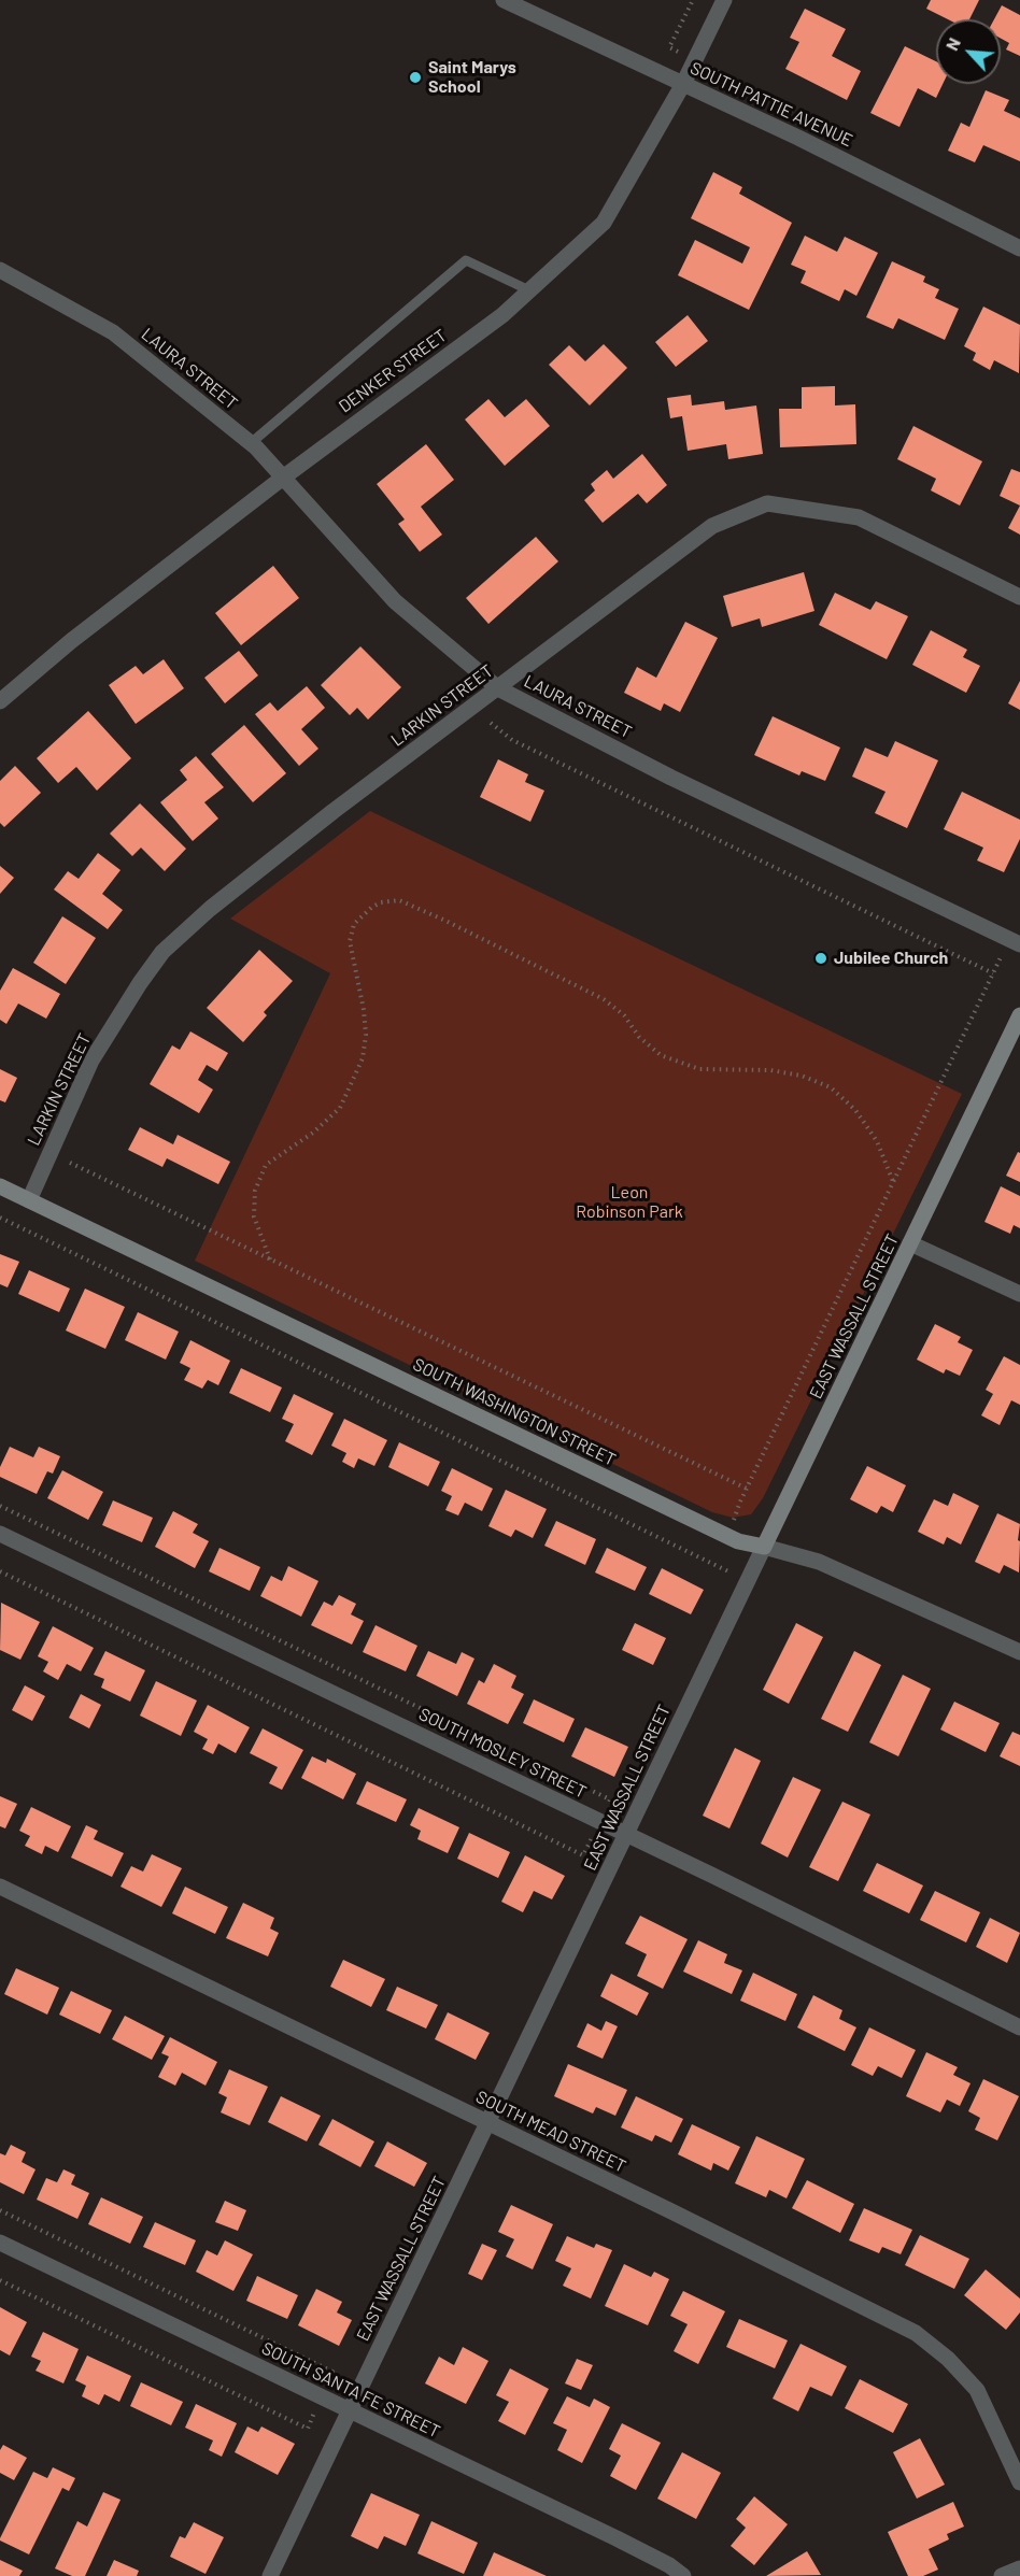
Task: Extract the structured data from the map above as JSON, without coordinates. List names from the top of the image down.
{
  "streets": {
    "street": [
      "SOUTH PATTIE AVENUE",
      "LAURA STREET",
      "DENKER STREET",
      "LARKIN STREET",
      "EAST WASSALL STREET",
      "SOUTH WASHINGTON STREET",
      "SOUTH MOSLEY STREET",
      "SOUTH MEAD STREET",
      "SOUTH SANTA FE STREET"
    ]
  },
  "crossings": [
    ["SOUTH PATTIE AVENUE", "DENKER STREET"],
    ["LAURA STREET", "DENKER STREET"],
    ["LAURA STREET", "LARKIN STREET"],
    ["LARKIN STREET", "SOUTH WASHINGTON STREET"],
    ["EAST WASSALL STREET", "SOUTH WASHINGTON STREET"],
    ["EAST WASSALL STREET", "SOUTH MOSLEY STREET"],
    ["EAST WASSALL STREET", "SOUTH MEAD STREET"],
    ["EAST WASSALL STREET", "SOUTH SANTA FE STREET"]
  ],
  "parks": ["Leon Robinson Park"],
  "places": ["Saint Marys School", "Jubilee Church"],
  "north": "top left"
}
